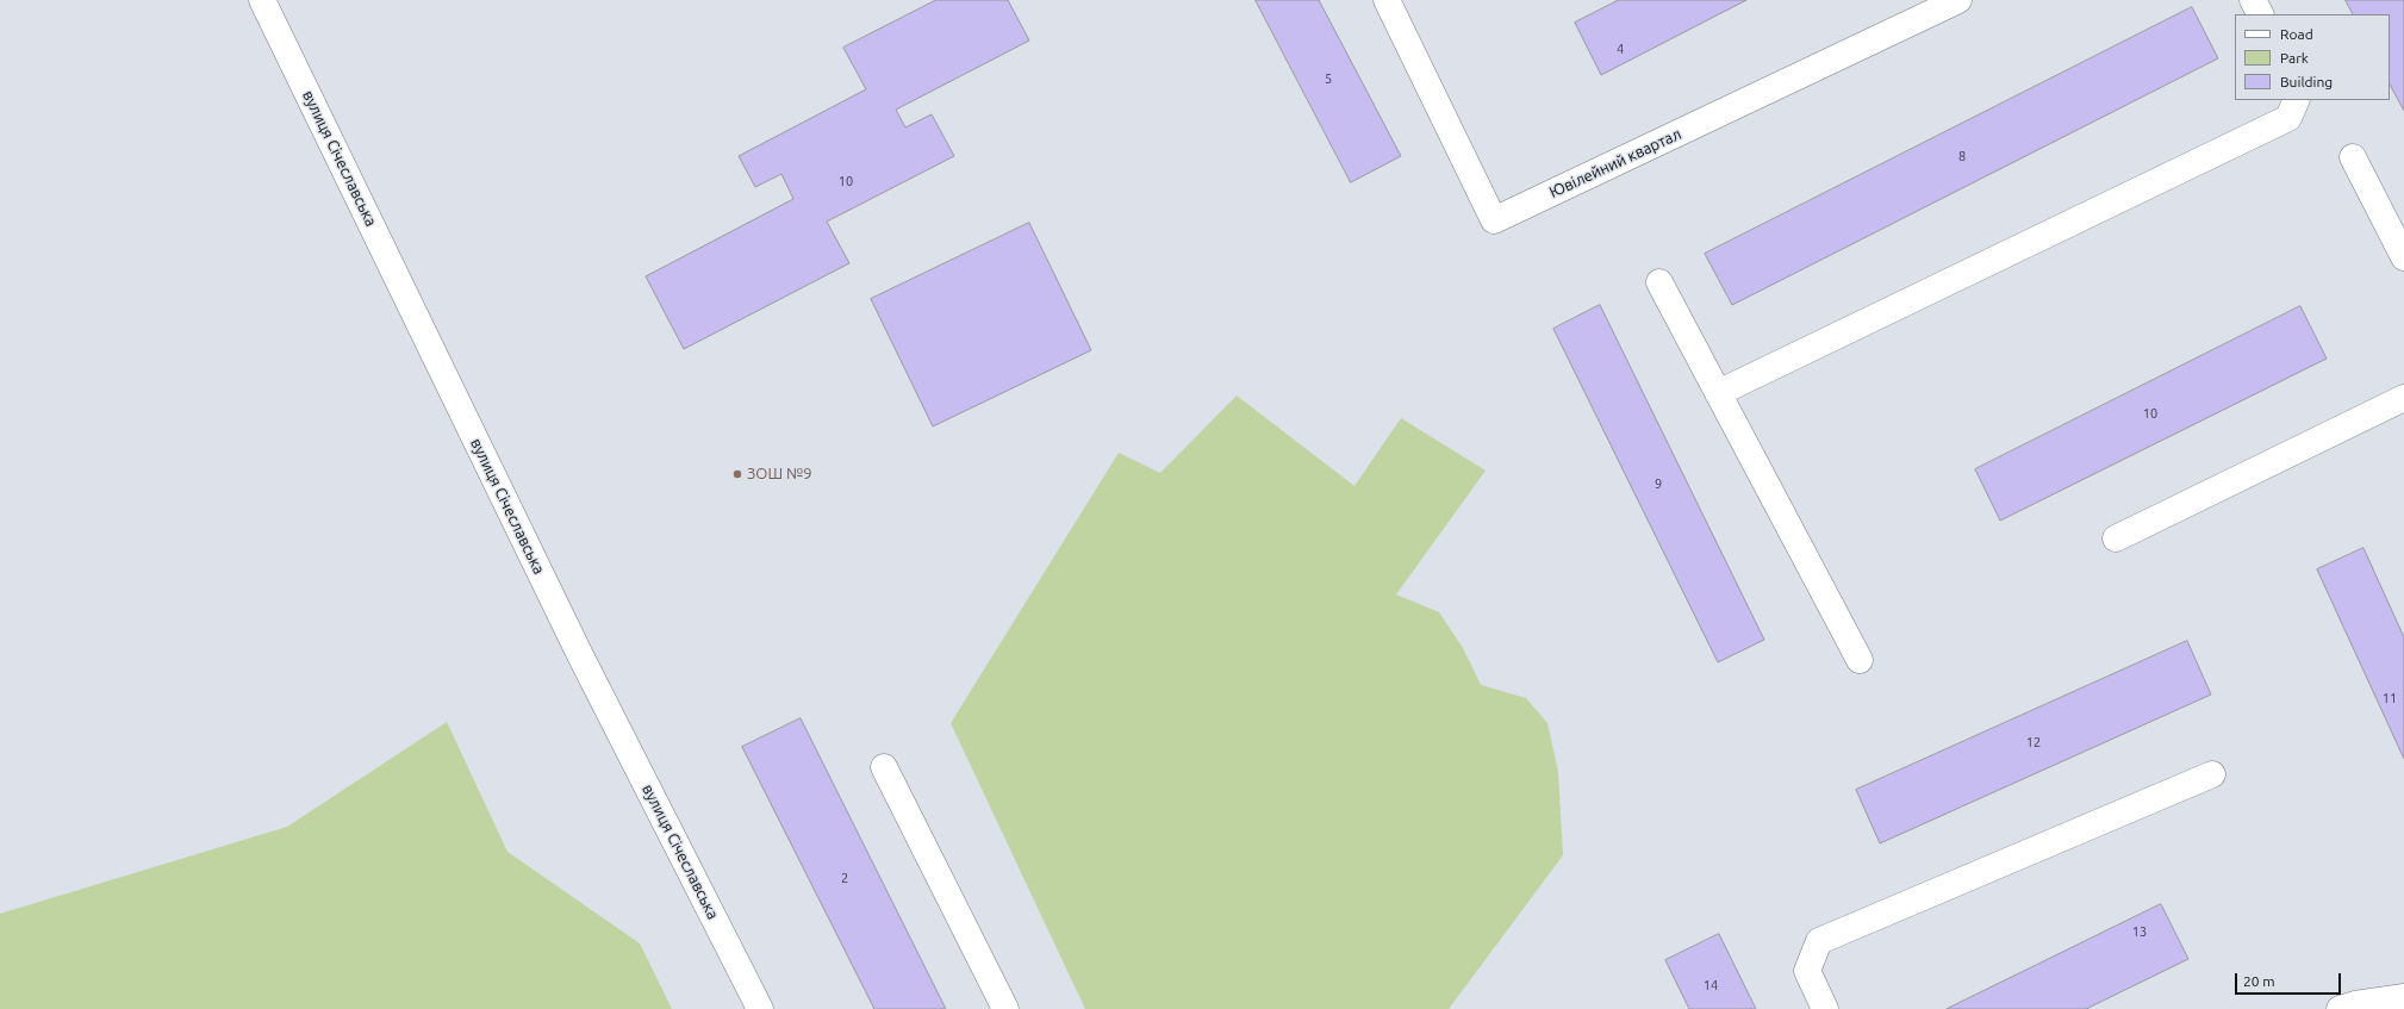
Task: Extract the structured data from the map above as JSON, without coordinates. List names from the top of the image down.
{
  "streets": {
    "street": ["вулиця Січеславська", "Ювілейний квартал"]
  },
  "places": ["ЗОШ №9"],
  "house_numbers": [
    "4",
    "5",
    "8",
    "10",
    "10",
    "9",
    "11",
    "12",
    "2",
    "13",
    "14"
  ],
  "legend": ["Road", "Park", "Building"],
  "scale_bar": "20 m"
}
